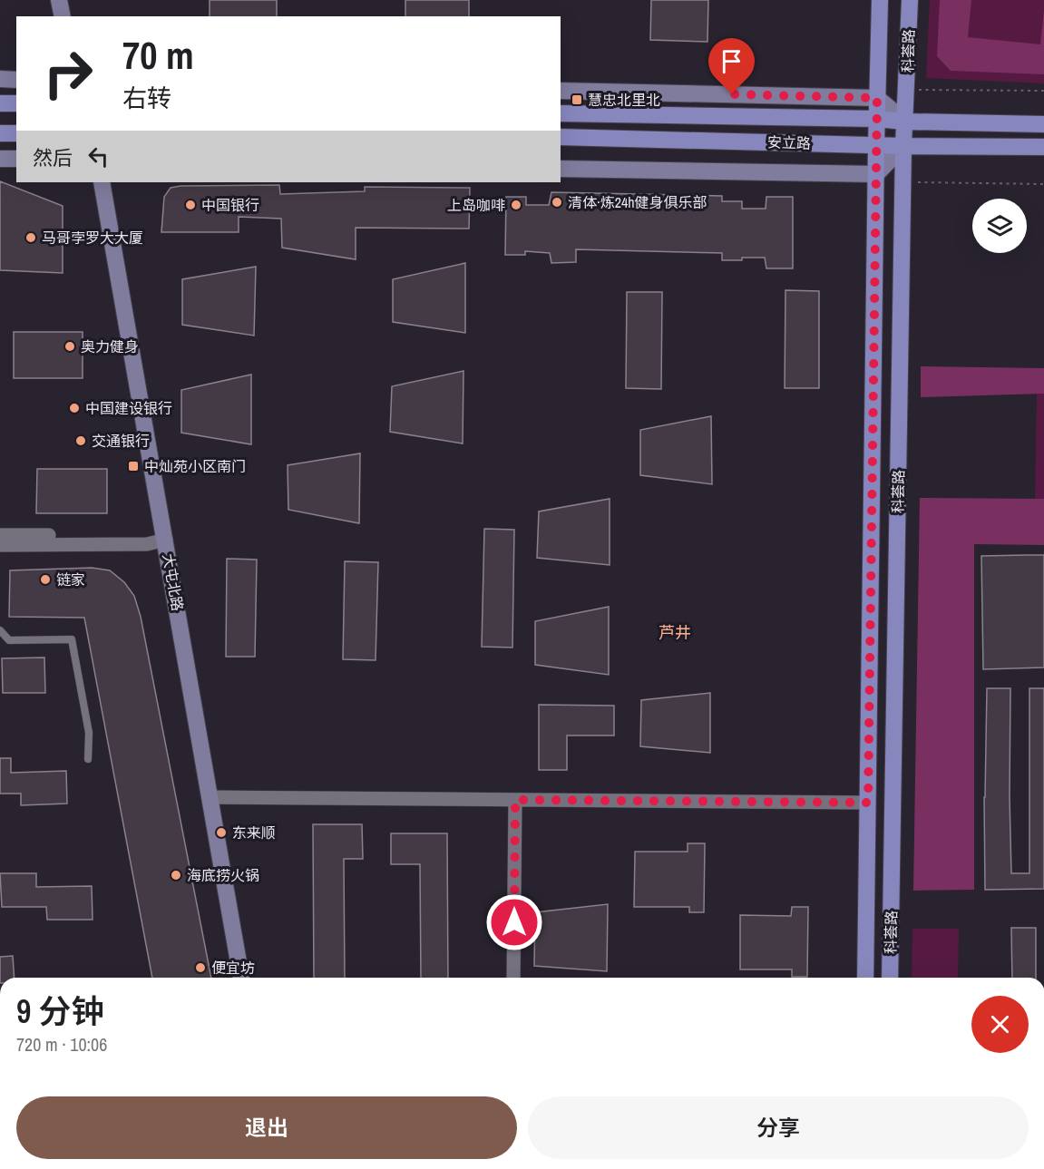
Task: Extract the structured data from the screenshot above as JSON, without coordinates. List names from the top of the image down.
{
  "streets": {
    "main road": ["科荟路", "安立路"],
    "street": ["大屯北路"]
  },
  "crossings": [
    ["科荟路", "安立路"]
  ],
  "districts": ["芦井"],
  "places": {
    "transit": ["慧忠北里北", "中灿苑小区南门"],
    "other": [
      "清体·炼24h健身俱乐部",
      "中国银行",
      "上岛咖啡",
      "马哥孛罗大大厦",
      "奥力健身",
      "中国建设银行",
      "交通银行",
      "链家",
      "东来顺",
      "海底捞火锅",
      "便宜坊"
    ]
  },
  "page": {
    "turn": ["70 m", "右转"],
    "then": "然后",
    "heading": ["9 分钟", "720 m · 10:06"],
    "buttons": ["退出", "分享"]
  }
}
